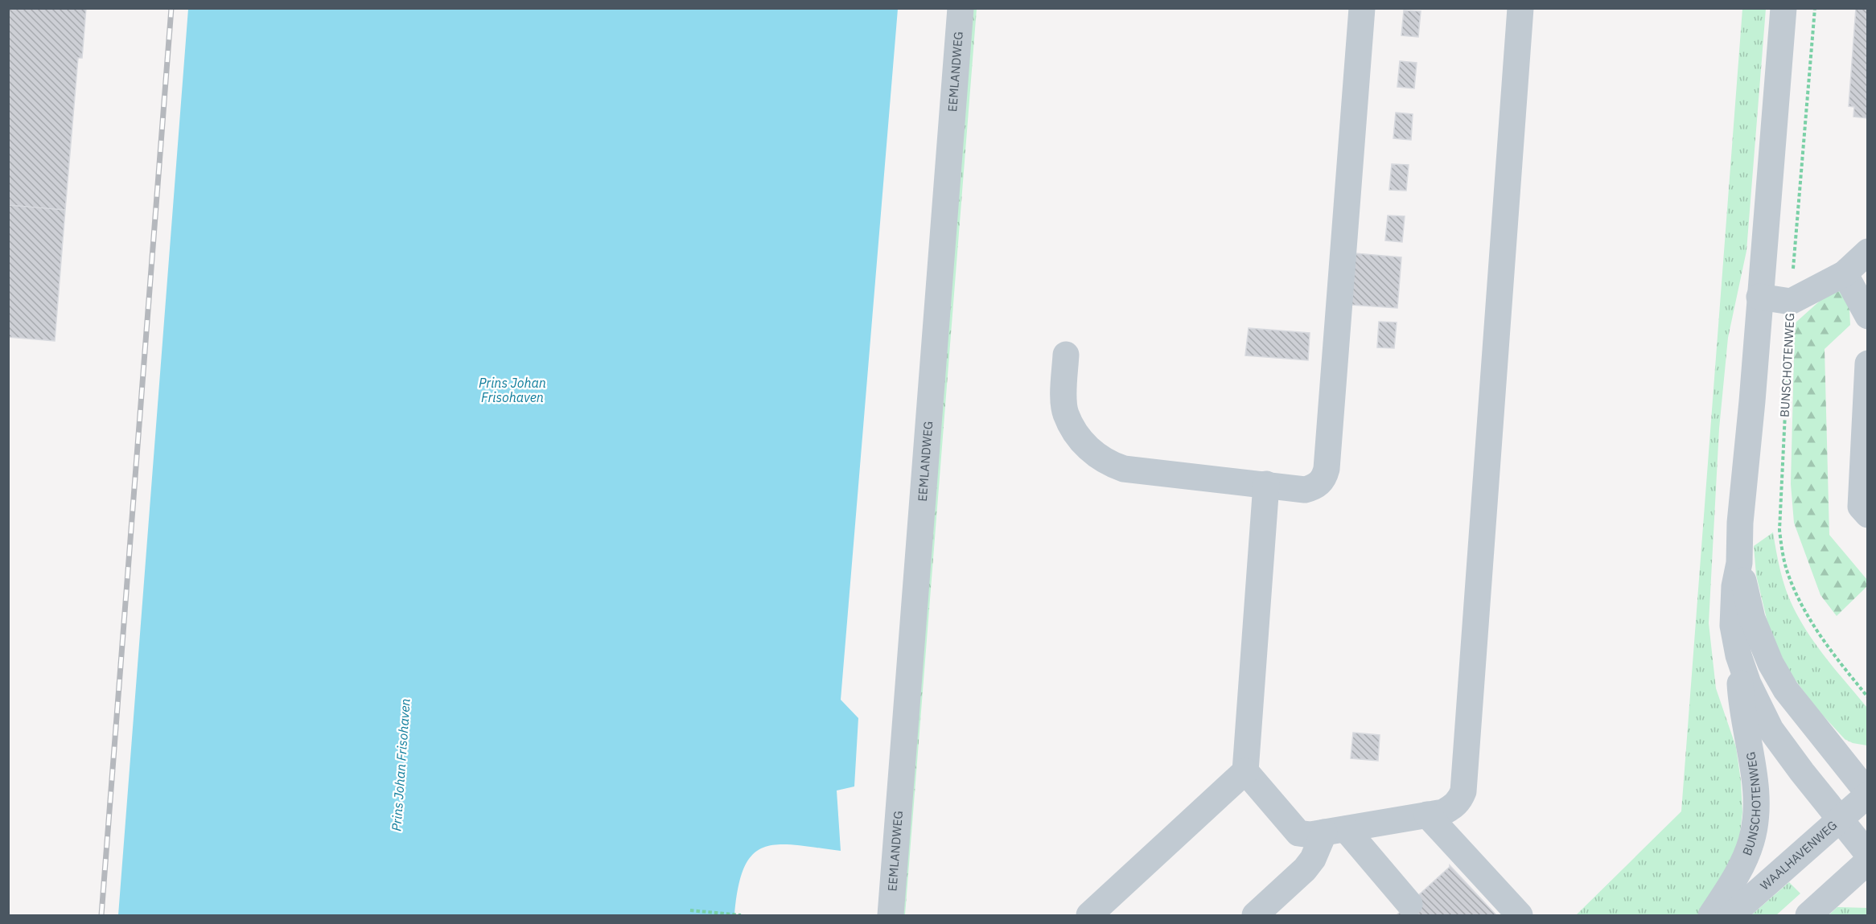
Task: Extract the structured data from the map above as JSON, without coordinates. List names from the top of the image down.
{
  "streets": {
    "street": ["EEMLANDWEG", "BUNSCHOTENWEG", "WAALHAVENWEG"]
  },
  "crossings": [
    ["BUNSCHOTENWEG", "WAALHAVENWEG"]
  ],
  "water": ["Prins Johan Frisohaven"]
}
